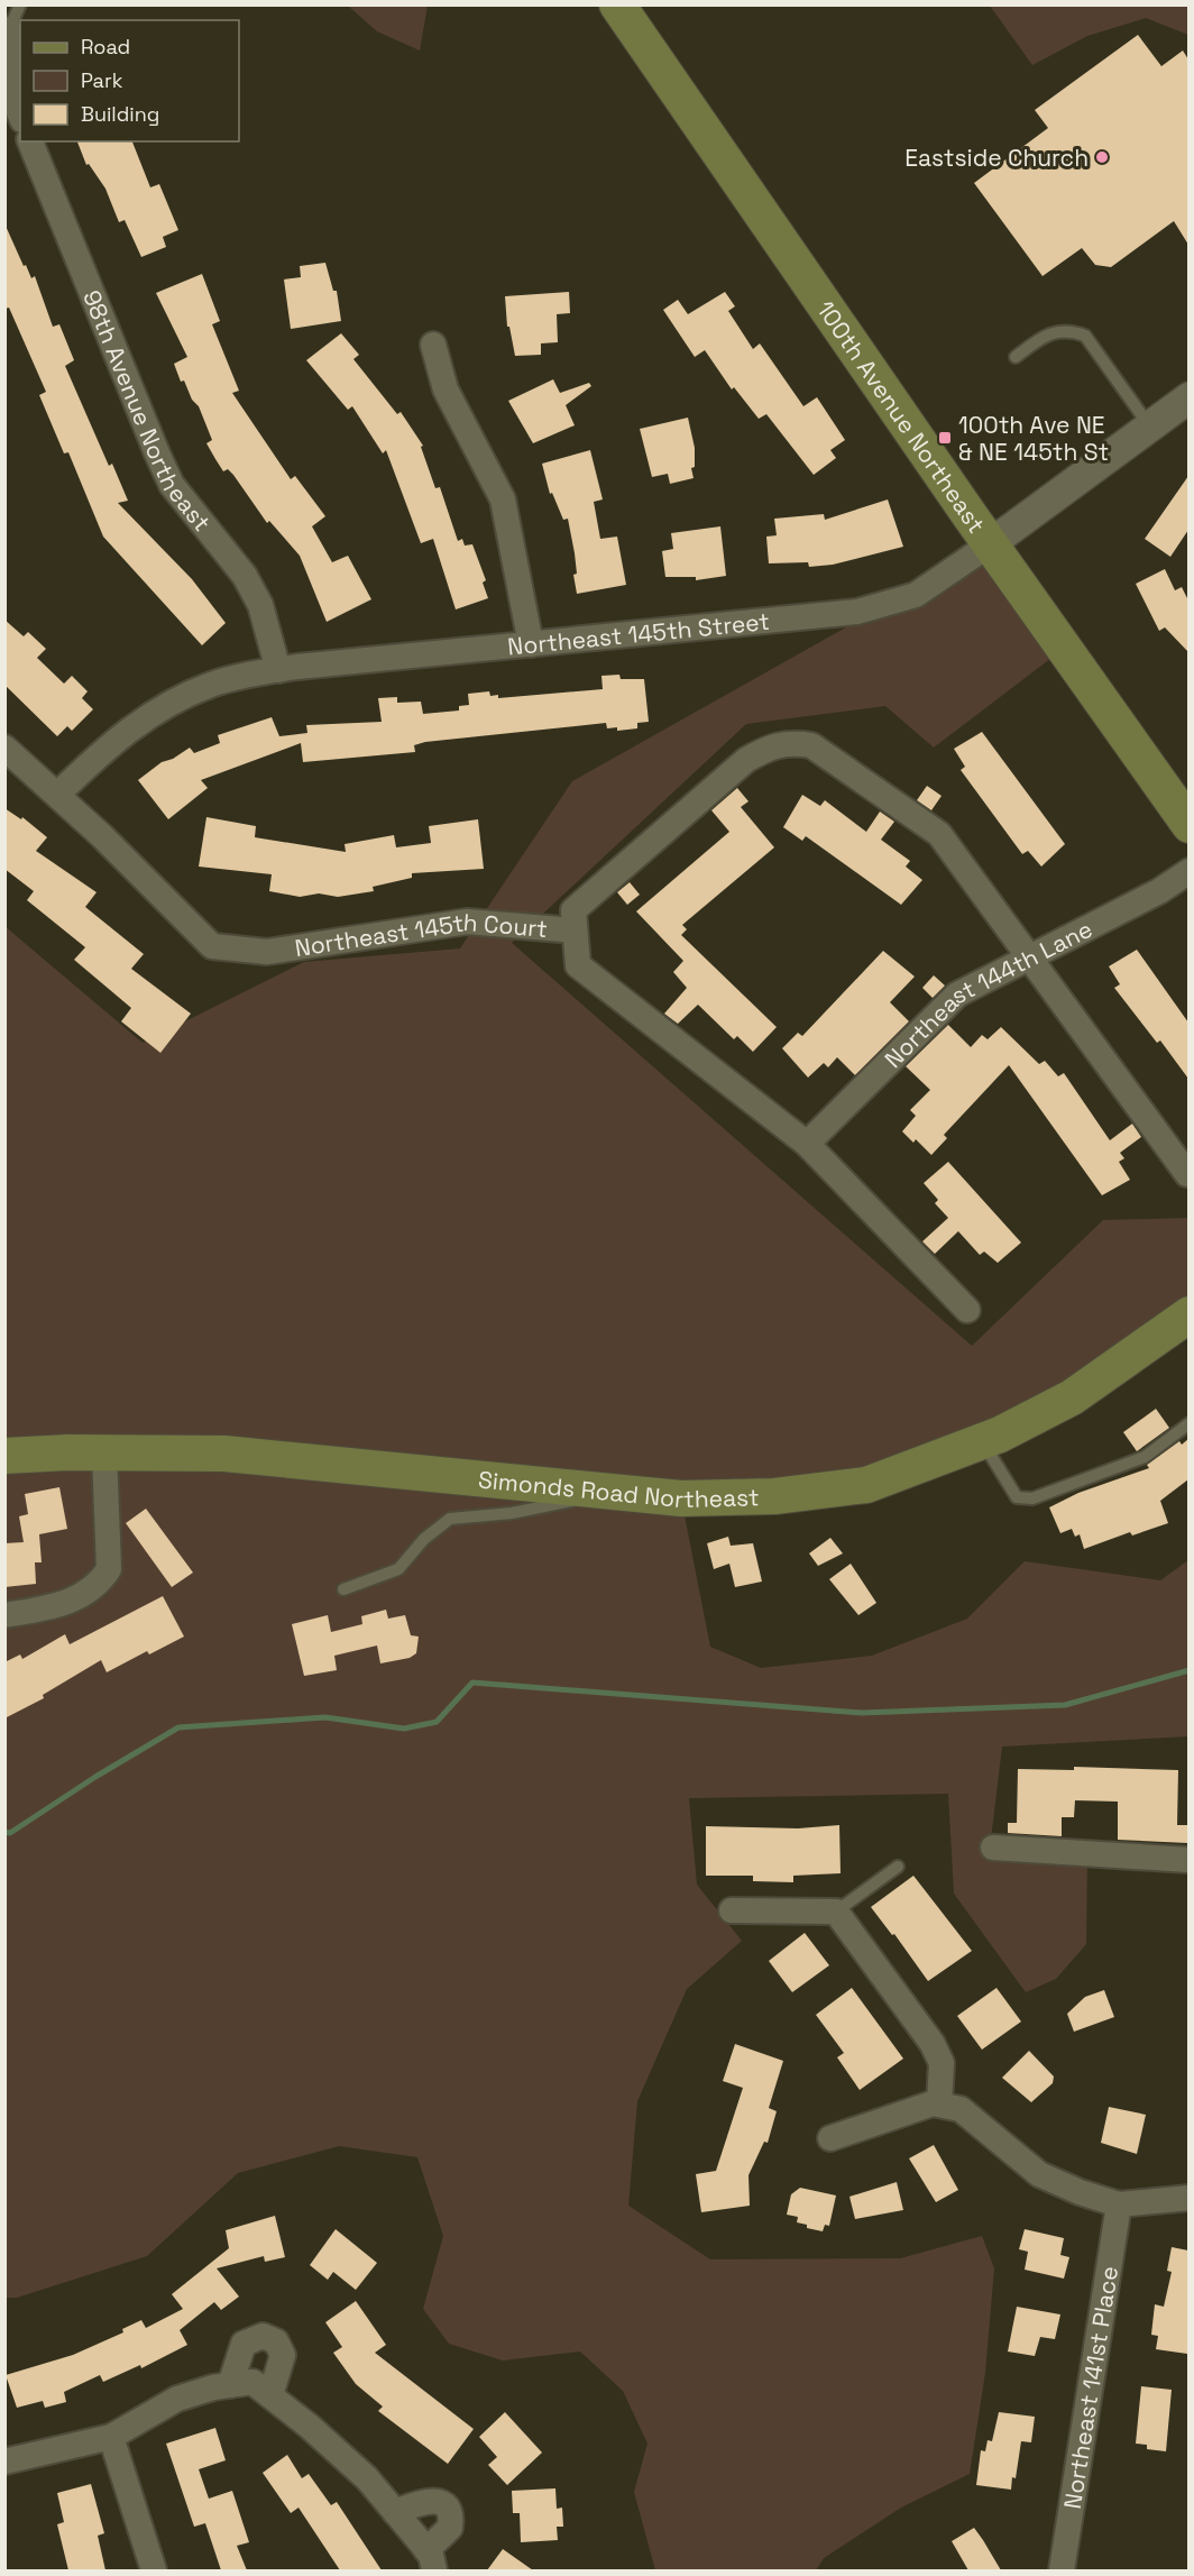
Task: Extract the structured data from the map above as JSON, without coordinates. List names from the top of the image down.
{
  "streets": {
    "main road": ["100th Avenue Northeast", "Simonds Road Northeast"],
    "street": [
      "98th Avenue Northeast",
      "Northeast 145th Street",
      "Northeast 145th Court",
      "Northeast 144th Lane",
      "Northeast 141st Place"
    ]
  },
  "crossings": [
    ["98th Avenue Northeast", "Northeast 145th Street"],
    ["100th Avenue Northeast", "Northeast 145th Street"],
    ["Northeast 145th Street", "Northeast 145th Court"]
  ],
  "places": {
    "other": ["Eastside Church"],
    "transit": ["100th Ave NE & NE 145th St"]
  },
  "legend": ["Road", "Park", "Building"]
}
